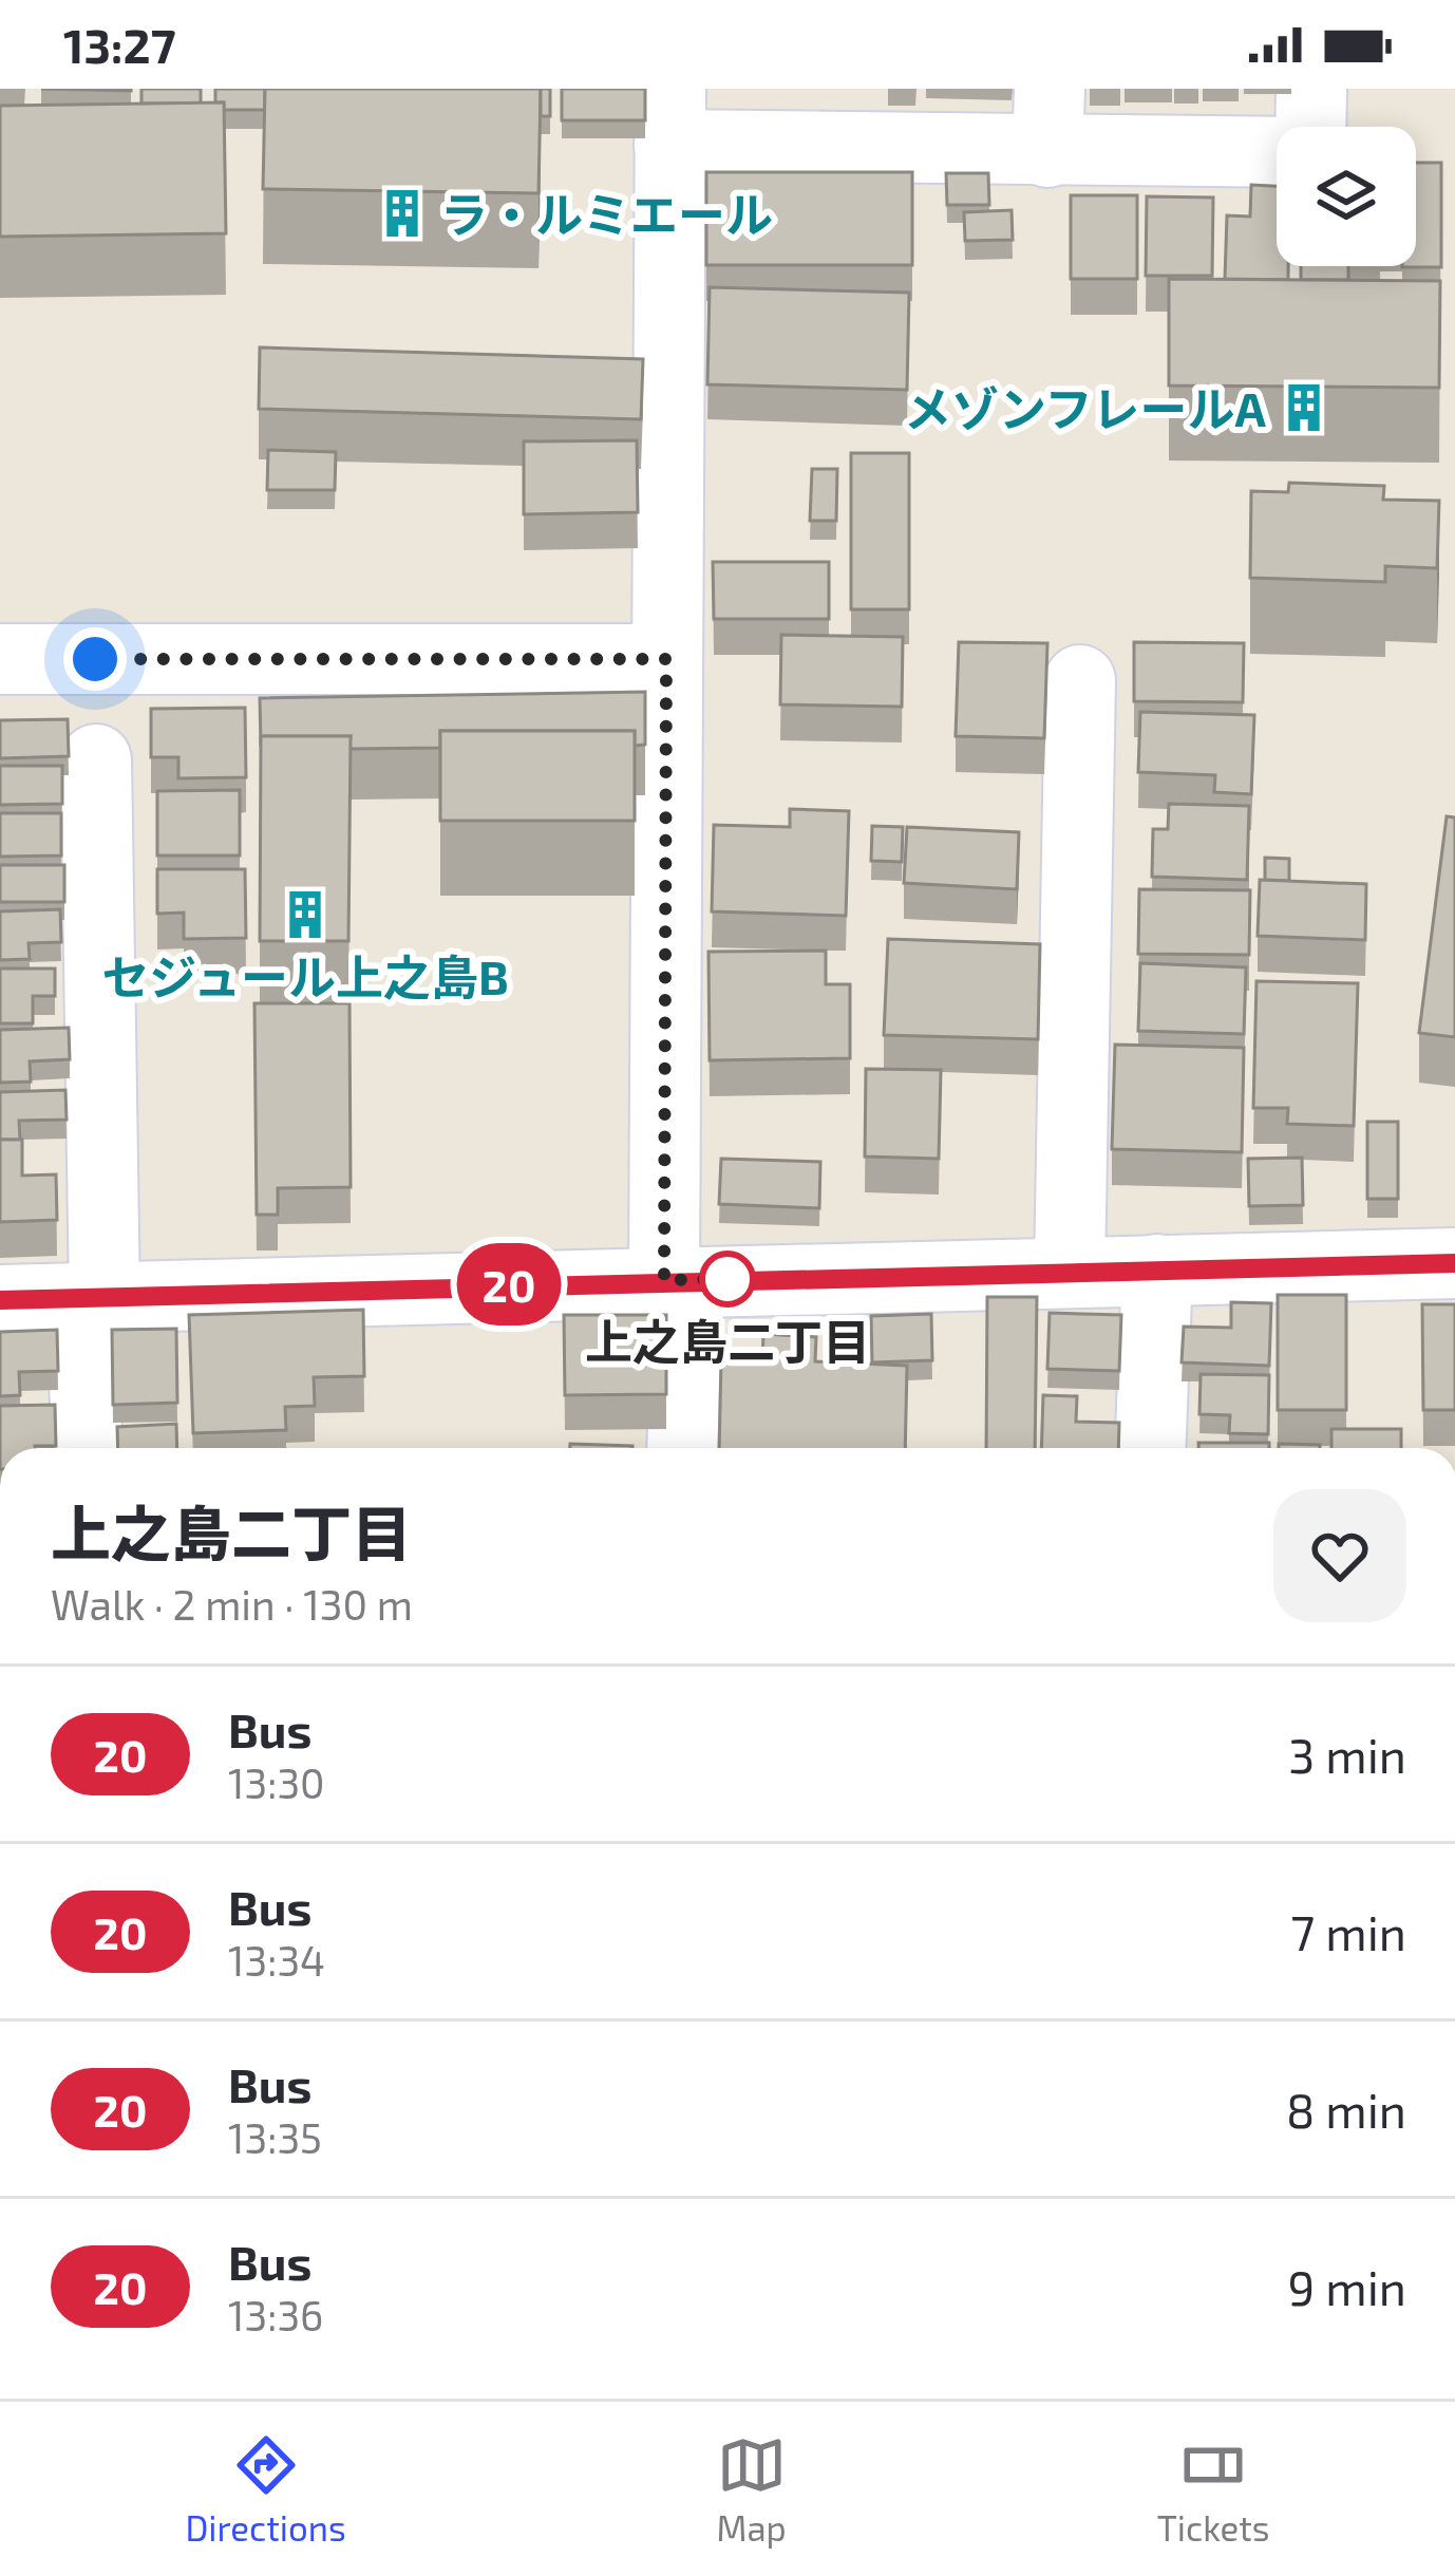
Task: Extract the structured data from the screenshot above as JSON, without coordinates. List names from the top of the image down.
{
  "places": {
    "building": ["ラ・ルミエール", "メゾンフレールA", "セジュール上之島B"],
    "other": ["上之島二丁目"]
  },
  "lines": ["bus line 20"],
  "page": {
    "status": "13:27",
    "on_map": "20",
    "heading": ["上之島二丁目", "Walk · 2 min · 130 m"],
    "list": [
      {
        "mark": "20",
        "name": "Bus",
        "note": "13:30",
        "value": "3 min"
      },
      {
        "mark": "20",
        "name": "Bus",
        "note": "13:34",
        "value": "7 min"
      },
      {
        "mark": "20",
        "name": "Bus",
        "note": "13:35",
        "value": "8 min"
      },
      {
        "mark": "20",
        "name": "Bus",
        "note": "13:36",
        "value": "9 min"
      }
    ],
    "tabs": ["Directions", "Map", "Tickets"]
  }
}
